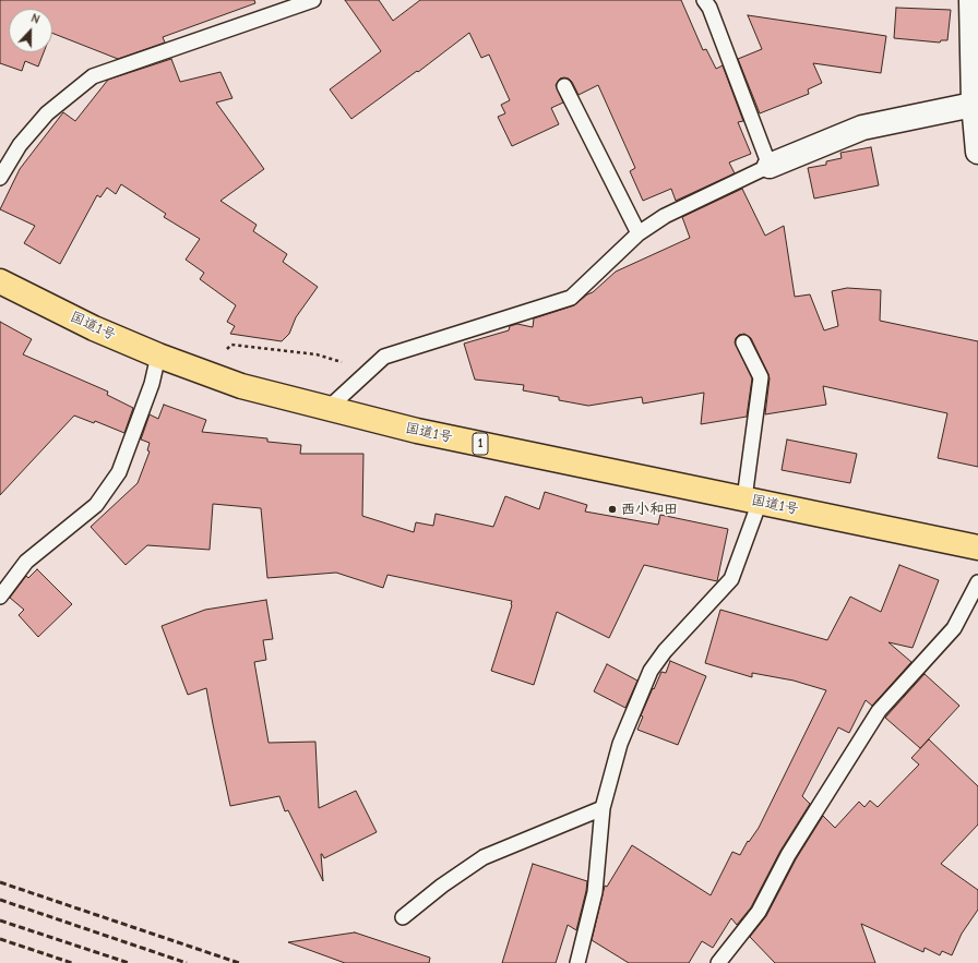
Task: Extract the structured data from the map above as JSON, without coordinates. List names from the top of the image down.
{
  "streets": {
    "highway": ["国道1号", "1"]
  },
  "places": ["西小和田"],
  "north": "top"
}
